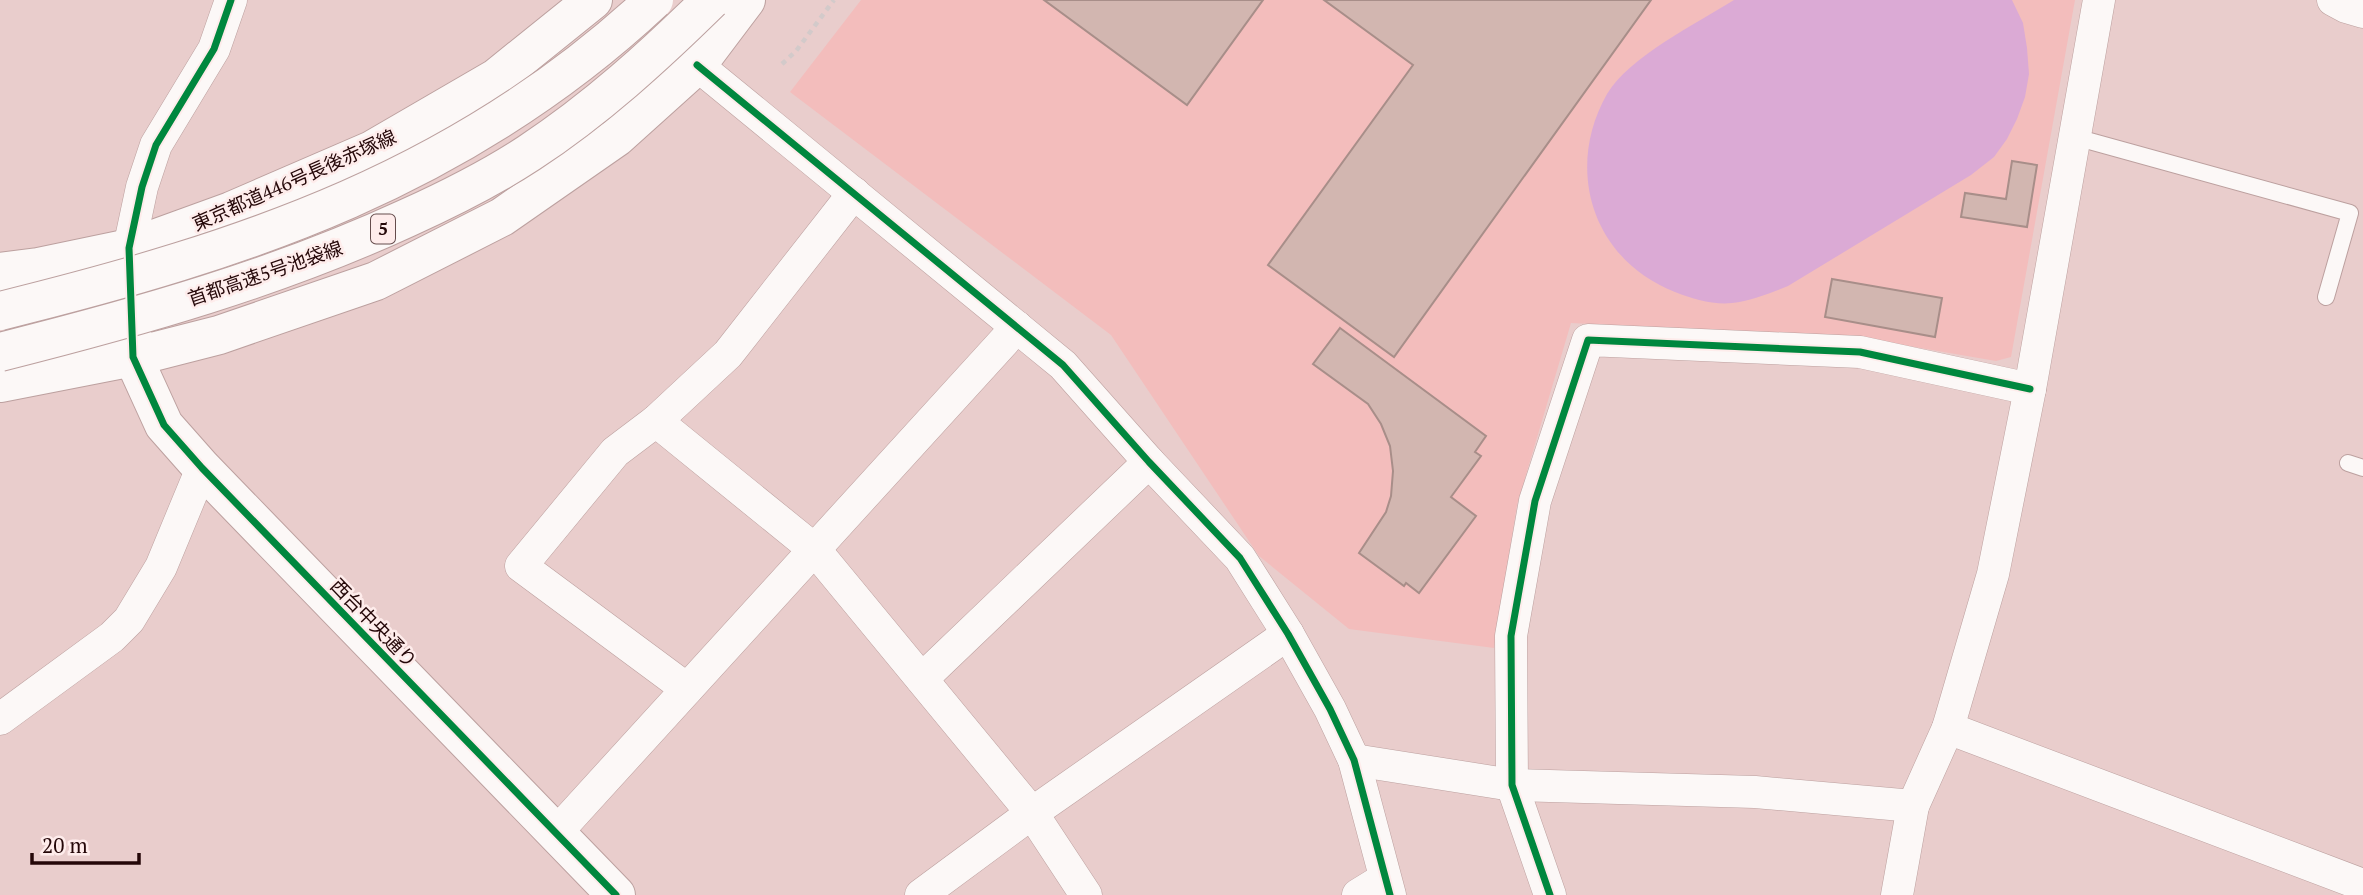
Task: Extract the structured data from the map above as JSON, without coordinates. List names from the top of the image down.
{
  "streets": {
    "main road": [
      "東京都道446号長後赤塚線",
      "5",
      "首都高速5号池袋線",
      "西台中央通り"
    ]
  },
  "scale_bar": "20 m"
}
